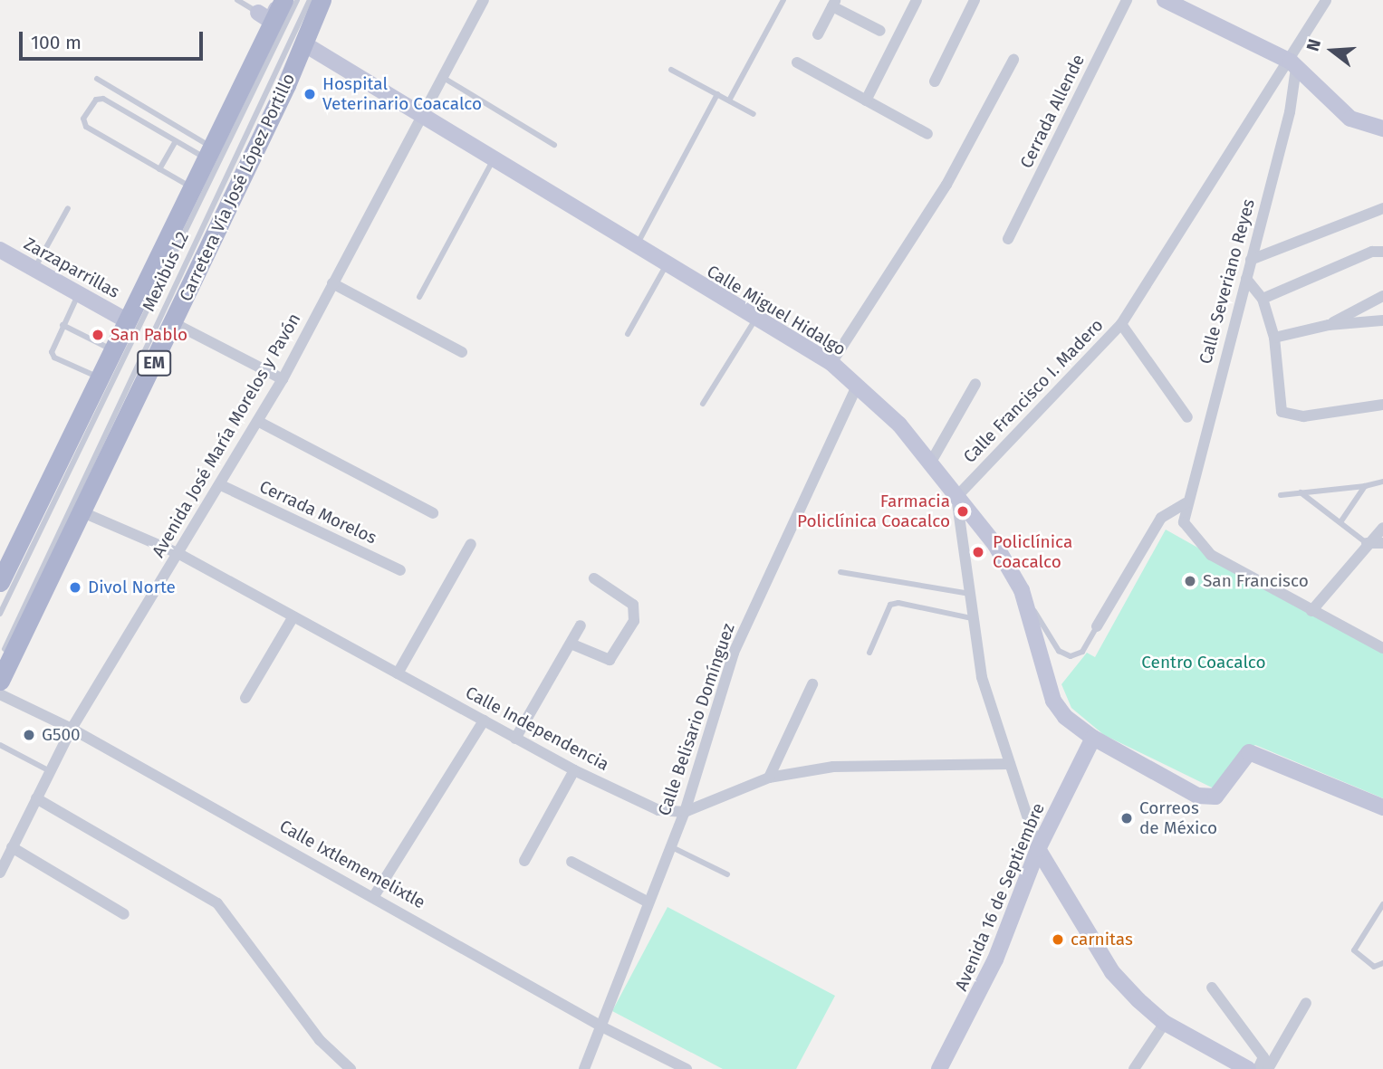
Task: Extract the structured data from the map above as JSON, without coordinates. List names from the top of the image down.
{
  "streets": {
    "main road": ["Carretera Vía José López Portillo", "EM"],
    "street": [
      "Cerrada Allende",
      "Zarzaparrillas",
      "Calle Severiano Reyes",
      "Calle Miguel Hidalgo",
      "Calle Francisco I. Madero",
      "Avenida José María Morelos y Pavón",
      "Cerrada Morelos",
      "Calle Belisario Domínguez",
      "Calle Independencia",
      "Calle Ixtlememelixtle",
      "Avenida 16 de Septiembre"
    ],
    "lane": ["Mexibús L2"]
  },
  "crossings": [
    ["Carretera Vía José López Portillo", "Calle Miguel Hidalgo"],
    ["Carretera Vía José López Portillo", "Calle Independencia"],
    ["Zarzaparrillas", "EM"],
    ["Calle Severiano Reyes", "Calle Francisco I. Madero"],
    ["Calle Miguel Hidalgo", "Calle Francisco I. Madero"],
    ["Calle Miguel Hidalgo", "Avenida José María Morelos y Pavón"],
    ["Calle Miguel Hidalgo", "Calle Belisario Domínguez"],
    ["Calle Miguel Hidalgo", "Avenida 16 de Septiembre"],
    ["Avenida José María Morelos y Pavón", "Cerrada Morelos"],
    ["Avenida José María Morelos y Pavón", "Calle Independencia"],
    ["Avenida José María Morelos y Pavón", "Calle Ixtlememelixtle"],
    ["Calle Belisario Domínguez", "Calle Independencia"],
    ["Calle Belisario Domínguez", "Calle Ixtlememelixtle"]
  ],
  "parks": ["Centro Coacalco"],
  "places": [
    "Hospital Veterinario Coacalco",
    "San Pablo",
    "Farmacia Policlínica Coacalco",
    "Policlínica Coacalco",
    "San Francisco",
    "Divol Norte",
    "G500",
    "Correos de México",
    "carnitas"
  ],
  "scale_bar": "100 m",
  "north": "left"
}
